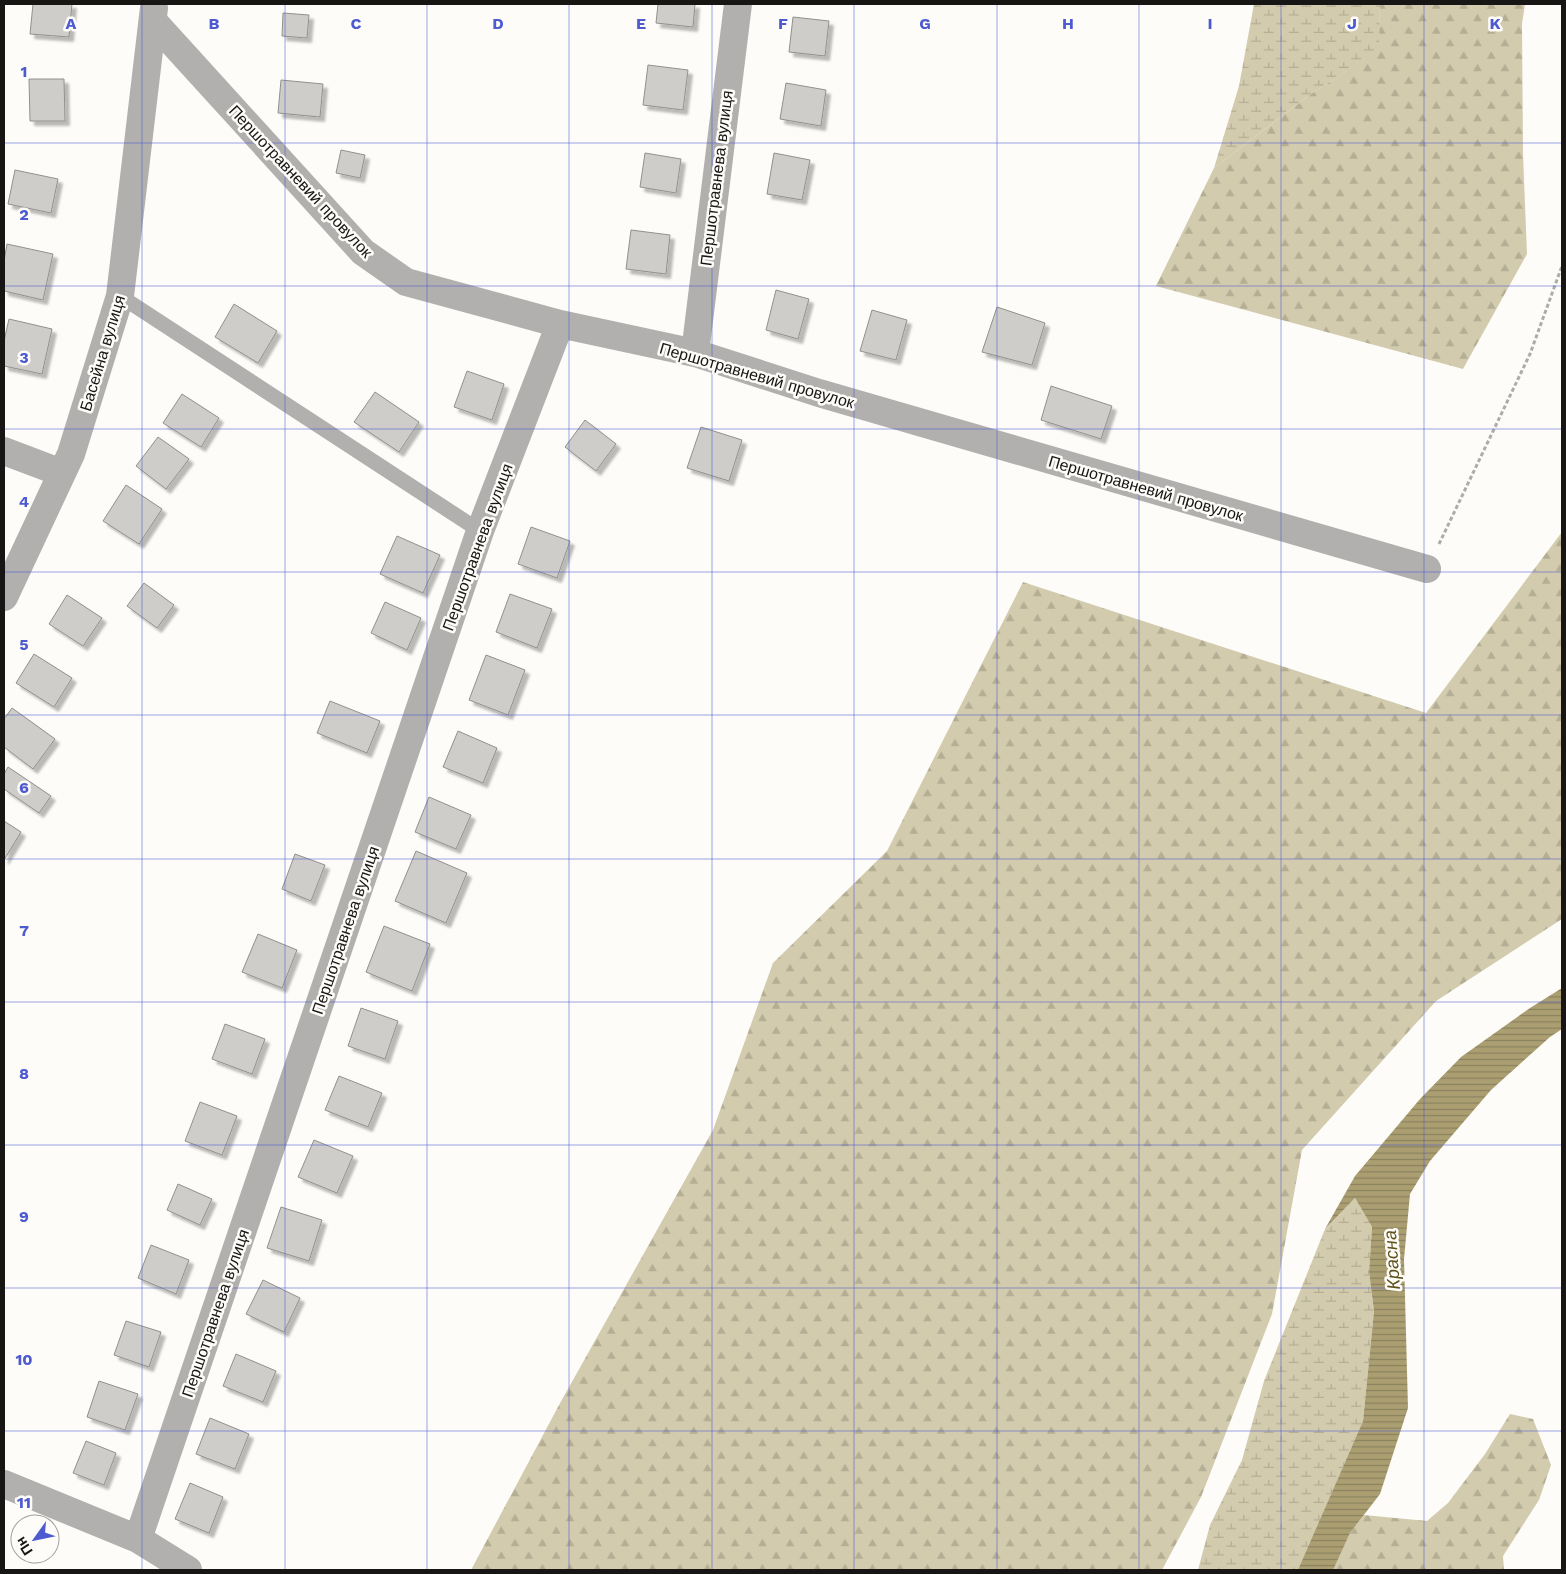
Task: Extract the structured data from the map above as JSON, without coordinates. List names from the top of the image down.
{
  "streets": {
    "street": ["Першотравнева вулиця", "Першотравневий провулок", "Басейна вулиця"]
  },
  "crossings": [
    ["Першотравнева вулиця", "Першотравневий провулок"],
    ["Першотравневий провулок", "Басейна вулиця"]
  ],
  "water": ["Красна"],
  "north": "bottom left",
  "grid": {
    "columns": [
      "A",
      "B",
      "C",
      "D",
      "E",
      "F",
      "G",
      "H",
      "I",
      "J",
      "K"
    ],
    "rows": [
      "1",
      "2",
      "3",
      "4",
      "5",
      "6",
      "7",
      "8",
      "9",
      "10",
      "11"
    ]
  }
}
